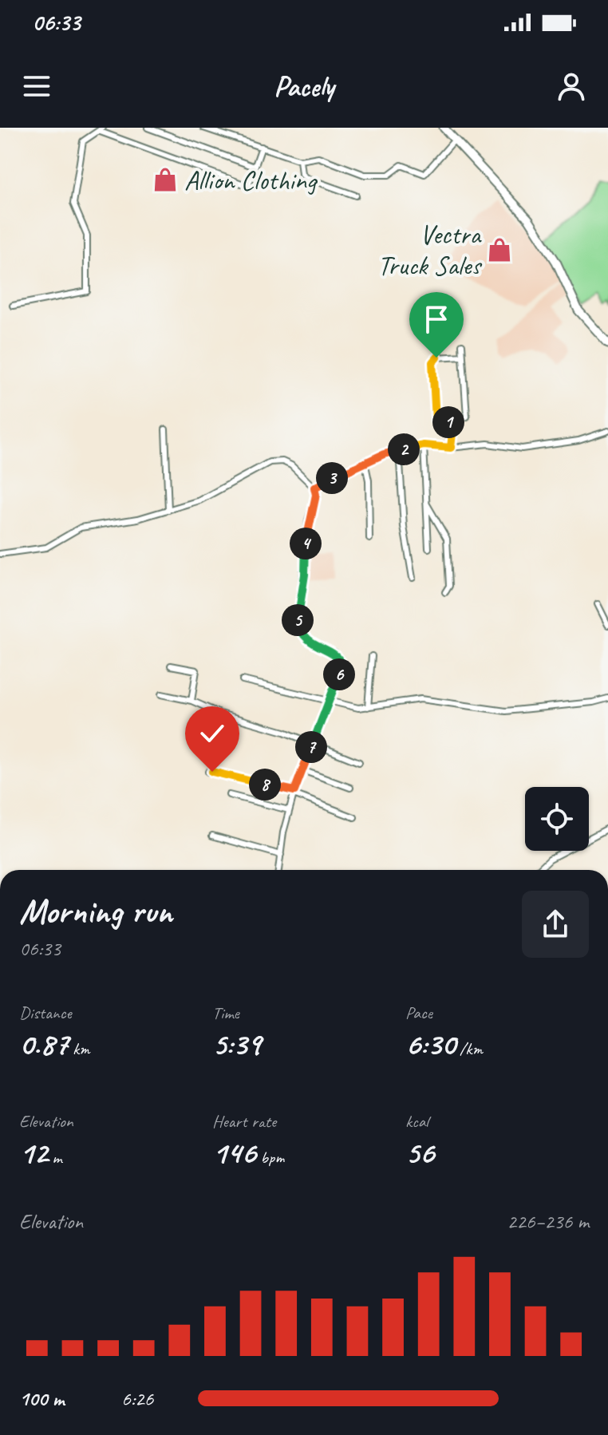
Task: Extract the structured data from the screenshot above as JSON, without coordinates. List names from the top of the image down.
{
  "places": {
    "shop": ["Allion Clothing", "Vectra Truck Sales"]
  },
  "page": {
    "status": "06:33",
    "header": "Pacely",
    "pins": [
      "1",
      "2",
      "3",
      "4",
      "5",
      "6",
      "7",
      "8"
    ],
    "heading": ["Morning run", "06:33"],
    "stats": [
      ["Distance", "0.87 km"],
      ["Time", "5:39"],
      ["Pace", "6:30 /km"],
      ["Elevation", "12 m"],
      ["Heart rate", "146 bpm"],
      ["kcal", "56"]
    ],
    "chart": ["Elevation", "226–236 m"],
    "list": [
      {
        "name": "100 m",
        "note": "6:26"
      }
    ]
  }
}
